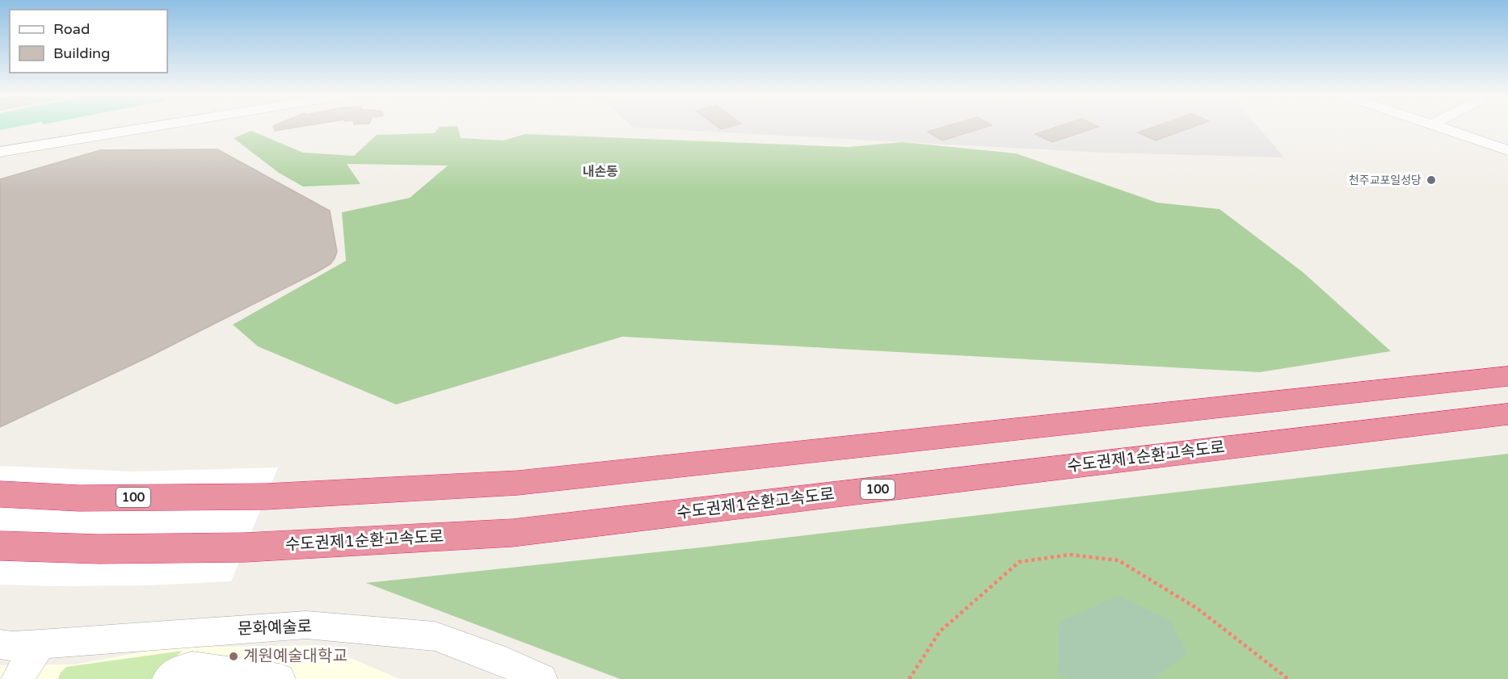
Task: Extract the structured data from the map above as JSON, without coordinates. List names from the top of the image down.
{
  "streets": {
    "highway": ["수도권제1순환고속도로", "100"],
    "street": ["문화예술로"]
  },
  "districts": ["내손동"],
  "places": ["천주교포일성당", "계원예술대학교"],
  "legend": ["Road", "Building"]
}
